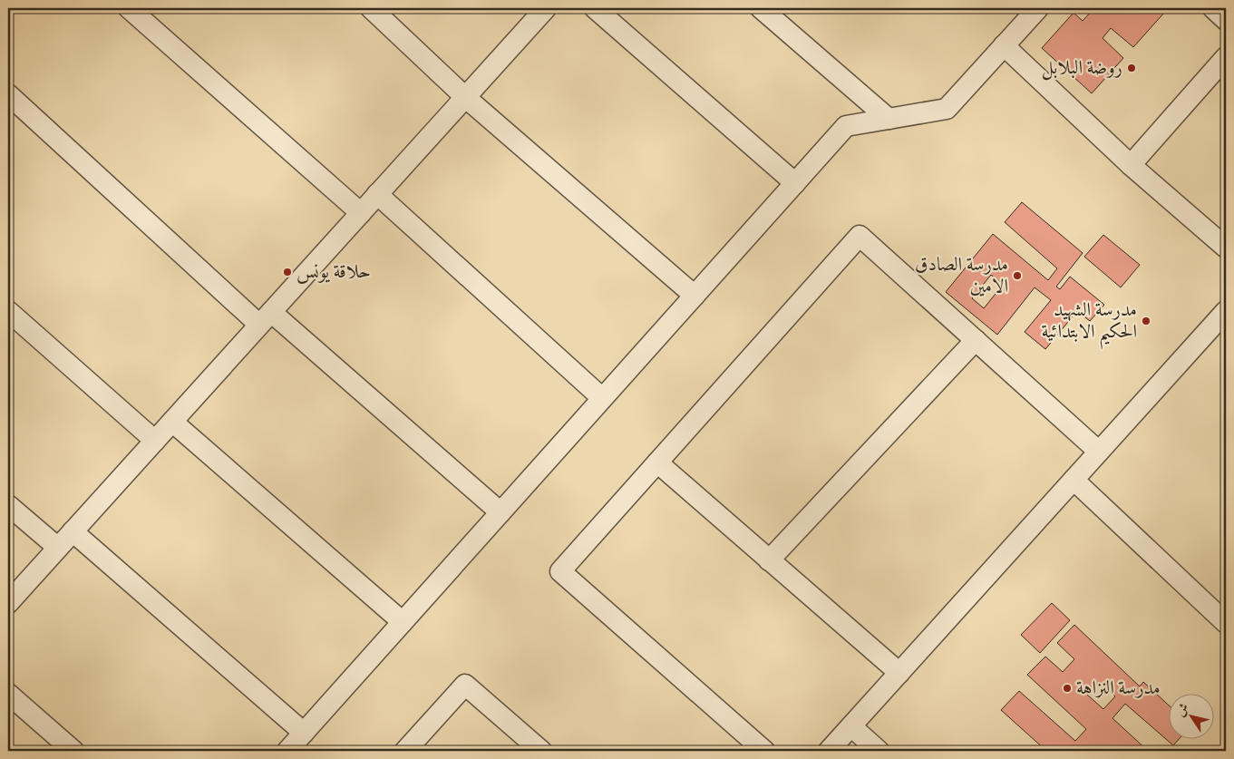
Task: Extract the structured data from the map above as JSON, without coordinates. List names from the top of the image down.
{
  "places": [
    "روضة البلابل",
    "حلاقة يونس",
    "مدرسة الصادق الامين",
    "مدرسة الشهيد الحكيم الابتدائية",
    "مدرسة النزاهة"
  ],
  "north": "top left"
}
